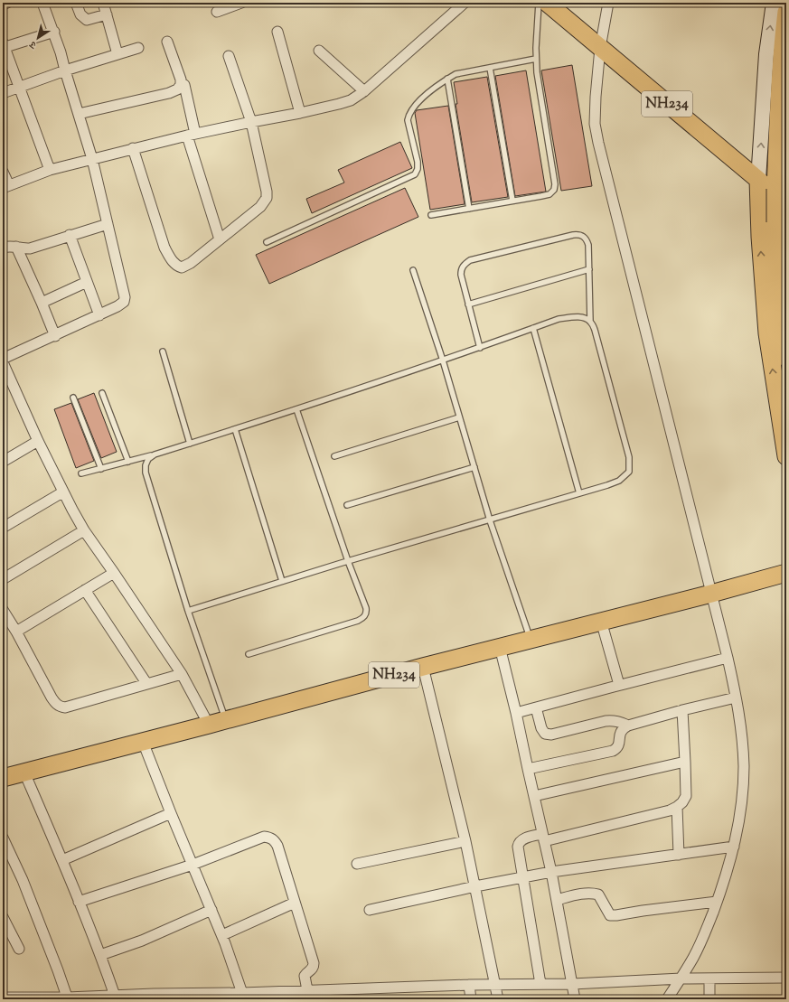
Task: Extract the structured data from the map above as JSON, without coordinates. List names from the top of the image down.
{
  "streets": {
    "highway": ["NH234"]
  },
  "north": "bottom left"
}
